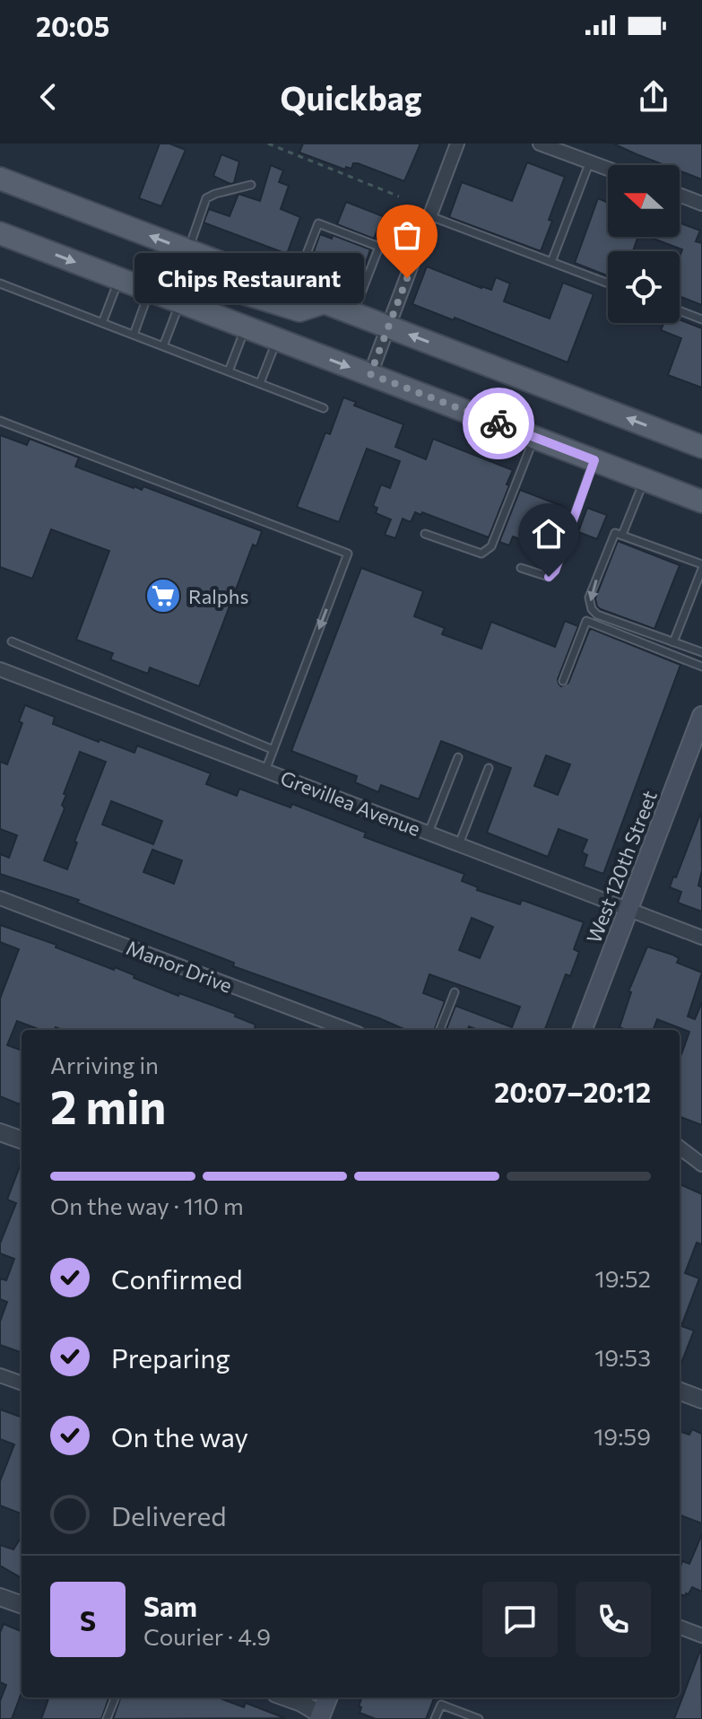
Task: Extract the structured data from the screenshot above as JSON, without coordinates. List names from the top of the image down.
{
  "streets": {
    "main road": ["West 120th Street"],
    "street": ["Grevillea Avenue", "Manor Drive"]
  },
  "crossings": [
    ["Grevillea Avenue", "West 120th Street"]
  ],
  "places": {
    "other": ["Chips Restaurant"],
    "supermarket": ["Ralphs"]
  },
  "north": "left",
  "page": {
    "status": "20:05",
    "header": "Quickbag",
    "bubble": "Chips Restaurant",
    "heading": ["2 min", "Arriving in", "20:07–20:12"],
    "panel": ["Sam", "Courier · 4.9"],
    "bar": "On the way · 110 m",
    "list": [
      ["Confirmed", "19:52"],
      ["Preparing", "19:53"],
      ["On the way", "19:59"],
      "Delivered"
    ],
    "round": "S"
  }
}
